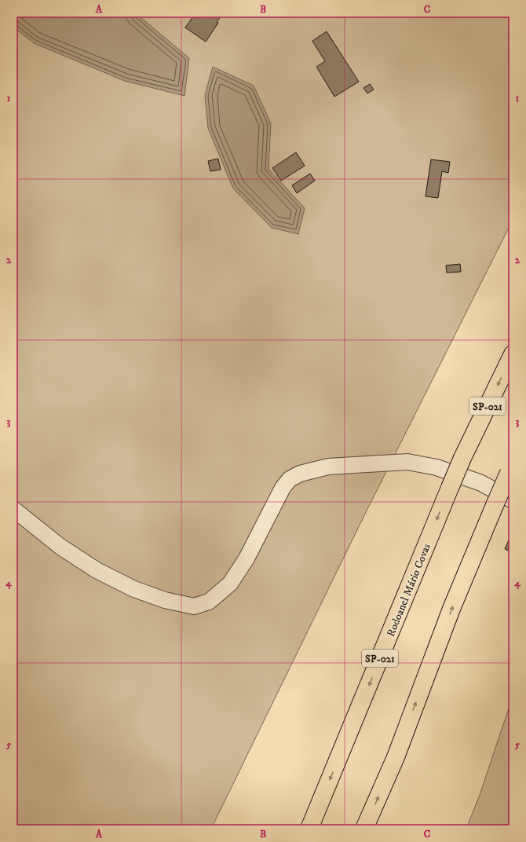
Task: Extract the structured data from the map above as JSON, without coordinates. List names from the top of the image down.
{
  "streets": {
    "highway": ["SP-021", "Rodoanel Mário Covas"]
  },
  "grid": {
    "columns": ["A", "B", "C"],
    "rows": [
      "1",
      "2",
      "3",
      "4",
      "5"
    ]
  }
}
